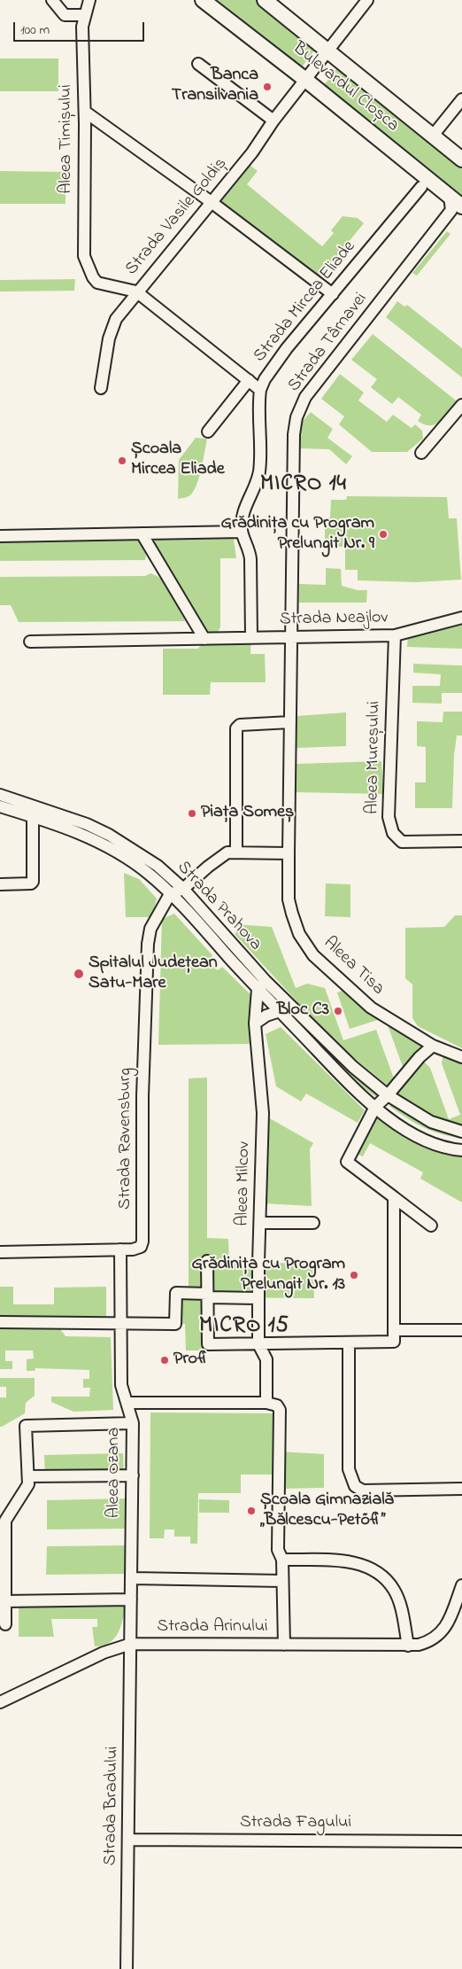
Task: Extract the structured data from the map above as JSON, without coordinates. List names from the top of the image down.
{
  "streets": {
    "main road": ["Bulevardul Cloșca"],
    "street": [
      "Aleea Timișului",
      "Strada Vasile Goldiș",
      "Strada Mircea Eliade",
      "Strada Târnavei",
      "Strada Neajlov",
      "Aleea Mureșului",
      "Strada Prahova",
      "Aleea Tisa",
      "Strada Ravensburg",
      "Aleea Milcov",
      "Aleea Ozana",
      "Strada Arinului",
      "Strada Bradului",
      "Strada Fagului"
    ]
  },
  "crossings": [
    ["Bulevardul Cloșca", "Strada Vasile Goldiș"],
    ["Bulevardul Cloșca", "Strada Târnavei"],
    ["Aleea Timișului", "Strada Vasile Goldiș"],
    ["Strada Mircea Eliade", "Strada Neajlov"],
    ["Strada Târnavei", "Strada Neajlov"],
    ["Strada Târnavei", "Aleea Tisa"],
    ["Strada Neajlov", "Aleea Mureșului"],
    ["Strada Neajlov", "Aleea Tisa"],
    ["Strada Prahova", "Strada Ravensburg"],
    ["Strada Prahova", "Aleea Milcov"],
    ["Strada Ravensburg", "Aleea Ozana"],
    ["Aleea Ozana", "Strada Arinului"],
    ["Aleea Ozana", "Strada Bradului"],
    ["Strada Arinului", "Strada Bradului"],
    ["Strada Bradului", "Strada Fagului"]
  ],
  "districts": ["MICRO 14", "MICRO 15"],
  "places": [
    "Banca Transilvania",
    "Școala Mircea Eliade",
    "Grădinița cu Program Prelungit Nr. 9",
    "Piața Someș",
    "Spitalul Județean Satu-Mare",
    "Bloc C3",
    "Grădinița cu Program Prelungit Nr. 13",
    "Profi",
    "Școala Gimnazială „Bălcescu-Petőfi”"
  ],
  "scale_bar": "100 m"
}
